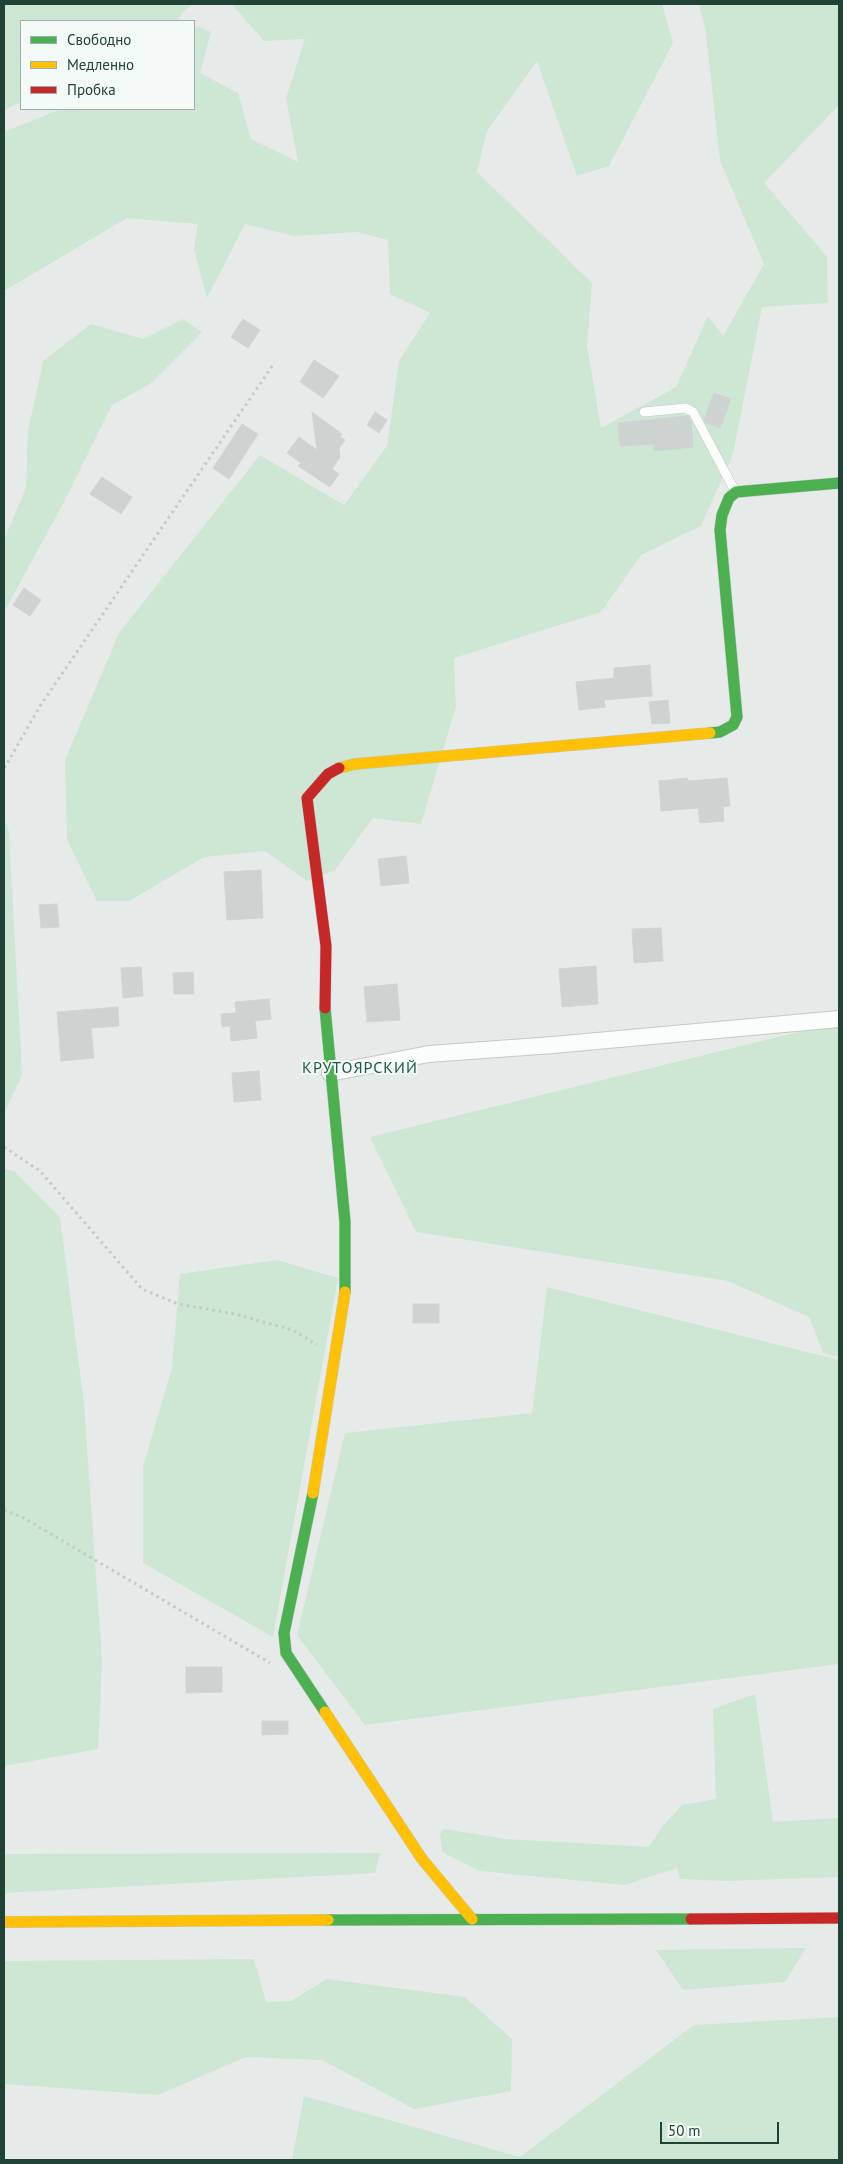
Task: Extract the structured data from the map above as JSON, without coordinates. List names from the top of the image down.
{
  "districts": ["КРУТОЯРСКИЙ"],
  "legend": ["Свободно", "Медленно", "Пробка"],
  "scale_bar": "50 m"
}
